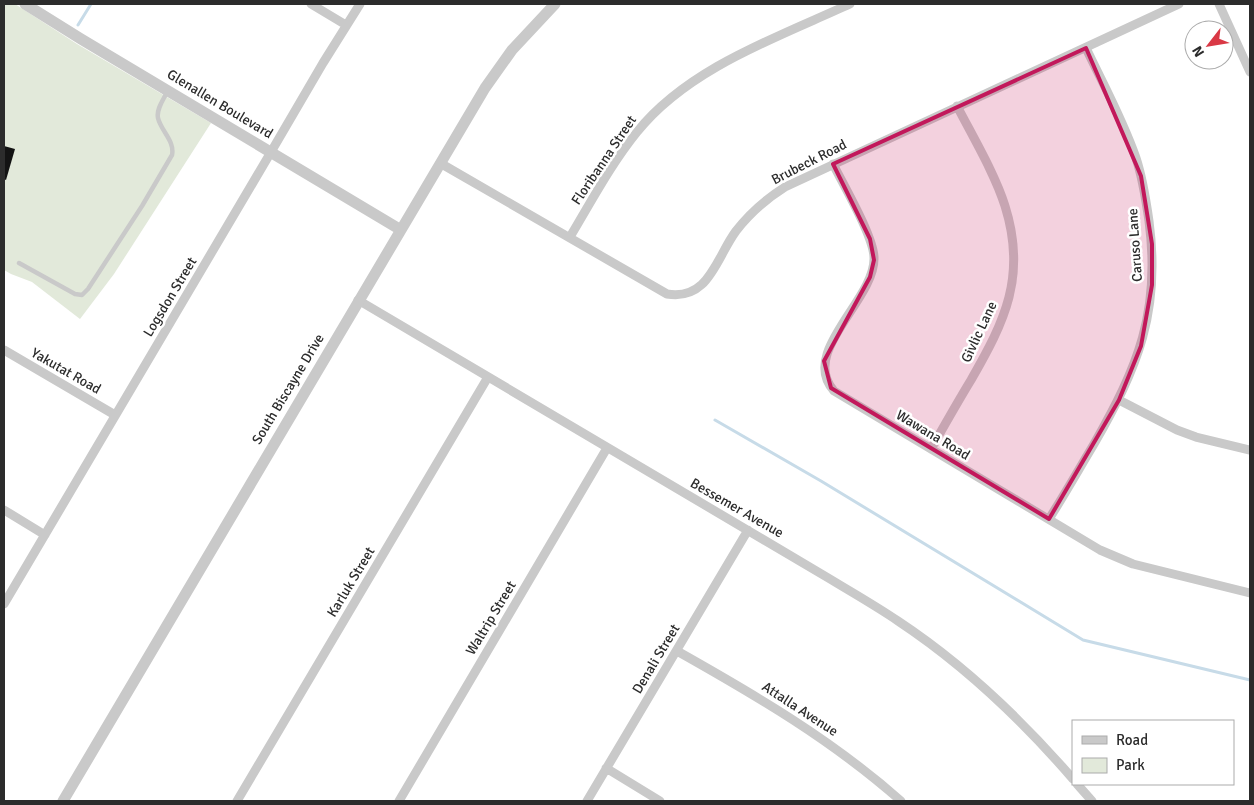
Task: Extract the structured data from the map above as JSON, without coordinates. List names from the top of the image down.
{
  "streets": {
    "street": [
      "Glenallen Boulevard",
      "Floribanna Street",
      "Brubeck Road",
      "Caruso Lane",
      "Logsdon Street",
      "Givlic Lane",
      "Yakutat Road",
      "South Biscayne Drive",
      "Wawana Road",
      "Bessemer Avenue",
      "Karluk Street",
      "Waltrip Street",
      "Denali Street",
      "Attalla Avenue"
    ]
  },
  "crossings": [
    ["Glenallen Boulevard", "Logsdon Street"],
    ["Glenallen Boulevard", "South Biscayne Drive"],
    ["Floribanna Street", "Brubeck Road"],
    ["Brubeck Road", "Caruso Lane"],
    ["Brubeck Road", "Givlic Lane"],
    ["Brubeck Road", "South Biscayne Drive"],
    ["Brubeck Road", "Wawana Road"],
    ["Caruso Lane", "Wawana Road"],
    ["Logsdon Street", "Yakutat Road"],
    ["Givlic Lane", "Wawana Road"],
    ["South Biscayne Drive", "Bessemer Avenue"],
    ["Bessemer Avenue", "Karluk Street"],
    ["Bessemer Avenue", "Waltrip Street"],
    ["Bessemer Avenue", "Denali Street"],
    ["Denali Street", "Attalla Avenue"]
  ],
  "legend": ["Road", "Park"],
  "north": "bottom left"
}
